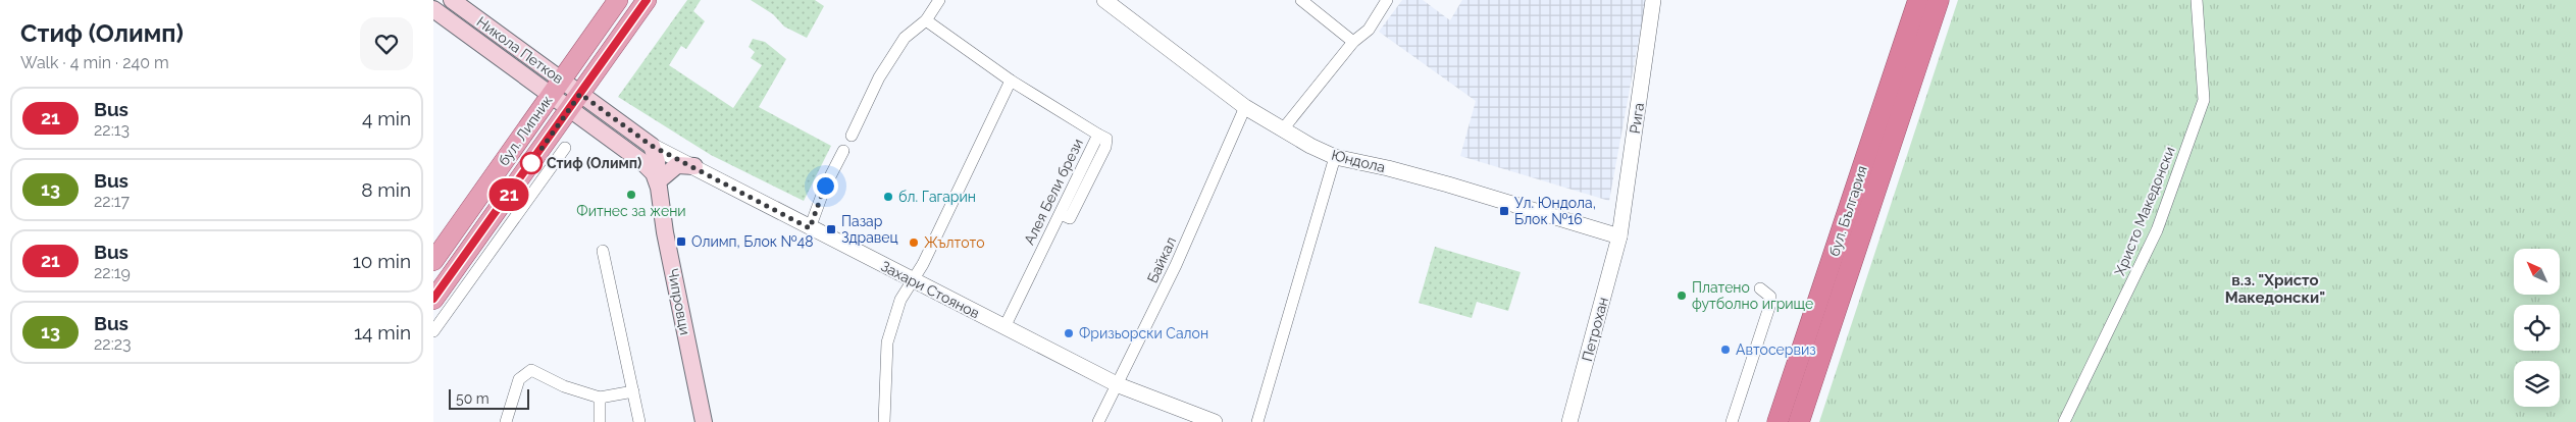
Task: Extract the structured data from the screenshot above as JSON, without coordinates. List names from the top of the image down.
{
  "streets": {
    "highway": ["бул. България"],
    "main road": ["Никола Петков", "бул. Липник", "Чипровци"],
    "street": [
      "Рига",
      "Юндола",
      "Алея Бели брези",
      "Христо Македонски",
      "Байкал",
      "Захари Стоянов",
      "Петрохан"
    ]
  },
  "crossings": [
    ["Никола Петков", "бул. Липник"],
    ["Никола Петков", "Захари Стоянов"],
    ["Никола Петков", "Чипровци"],
    ["Рига", "Юндола"],
    ["Рига", "Петрохан"],
    ["Юндола", "Байкал"],
    ["Юндола", "Петрохан"],
    ["Алея Бели брези", "Захари Стоянов"],
    ["Байкал", "Захари Стоянов"]
  ],
  "districts": ["в.з. \"Христо Македонски\""],
  "places": {
    "other": [
      "Стиф (Олимп)",
      "Фитнес за жени",
      "бл. Гагарин",
      "Жълтото",
      "Платено футболно игрище",
      "Фризьорски Салон",
      "Автосервиз"
    ],
    "transit": ["Ул. Юндола, Блок №16", "Пазар Здравец", "Олимп, Блок №48"]
  },
  "lines": ["bus line 21"],
  "scale_bar": "50 m",
  "north": "top left",
  "page": {
    "heading": ["Стиф (Олимп)", "Walk · 4 min · 240 m"],
    "on_map": "21",
    "list": [
      {
        "mark": "21",
        "name": "Bus",
        "note": "22:13",
        "value": "4 min"
      },
      {
        "mark": "13",
        "name": "Bus",
        "note": "22:17",
        "value": "8 min"
      },
      {
        "mark": "21",
        "name": "Bus",
        "note": "22:19",
        "value": "10 min"
      },
      {
        "mark": "13",
        "name": "Bus",
        "note": "22:23",
        "value": "14 min"
      }
    ],
    "scale": "50 m"
  }
}
